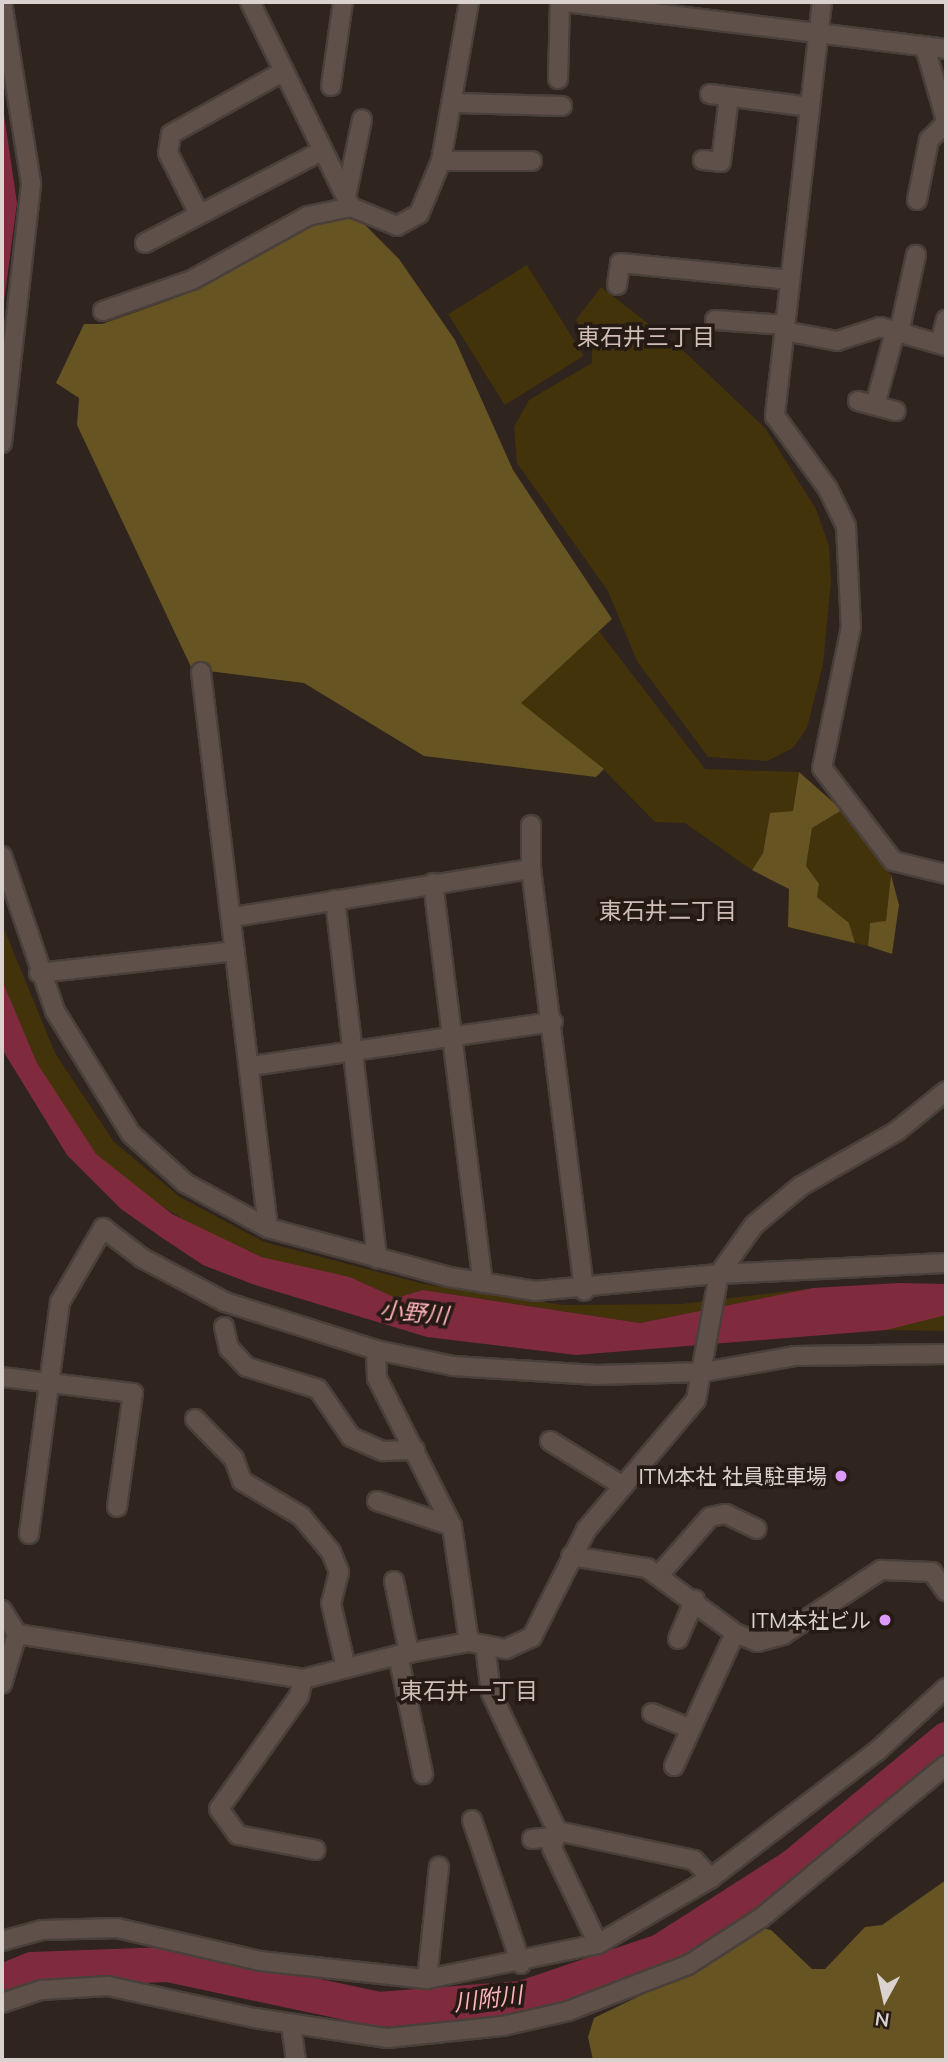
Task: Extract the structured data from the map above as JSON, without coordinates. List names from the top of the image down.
{
  "districts": ["東石井三丁目", "東石井二丁目", "東石井一丁目"],
  "water": ["小野川", "川附川"],
  "places": ["ITM本社 社員駐車場", "ITM本社ビル"],
  "north": "bottom"
}
